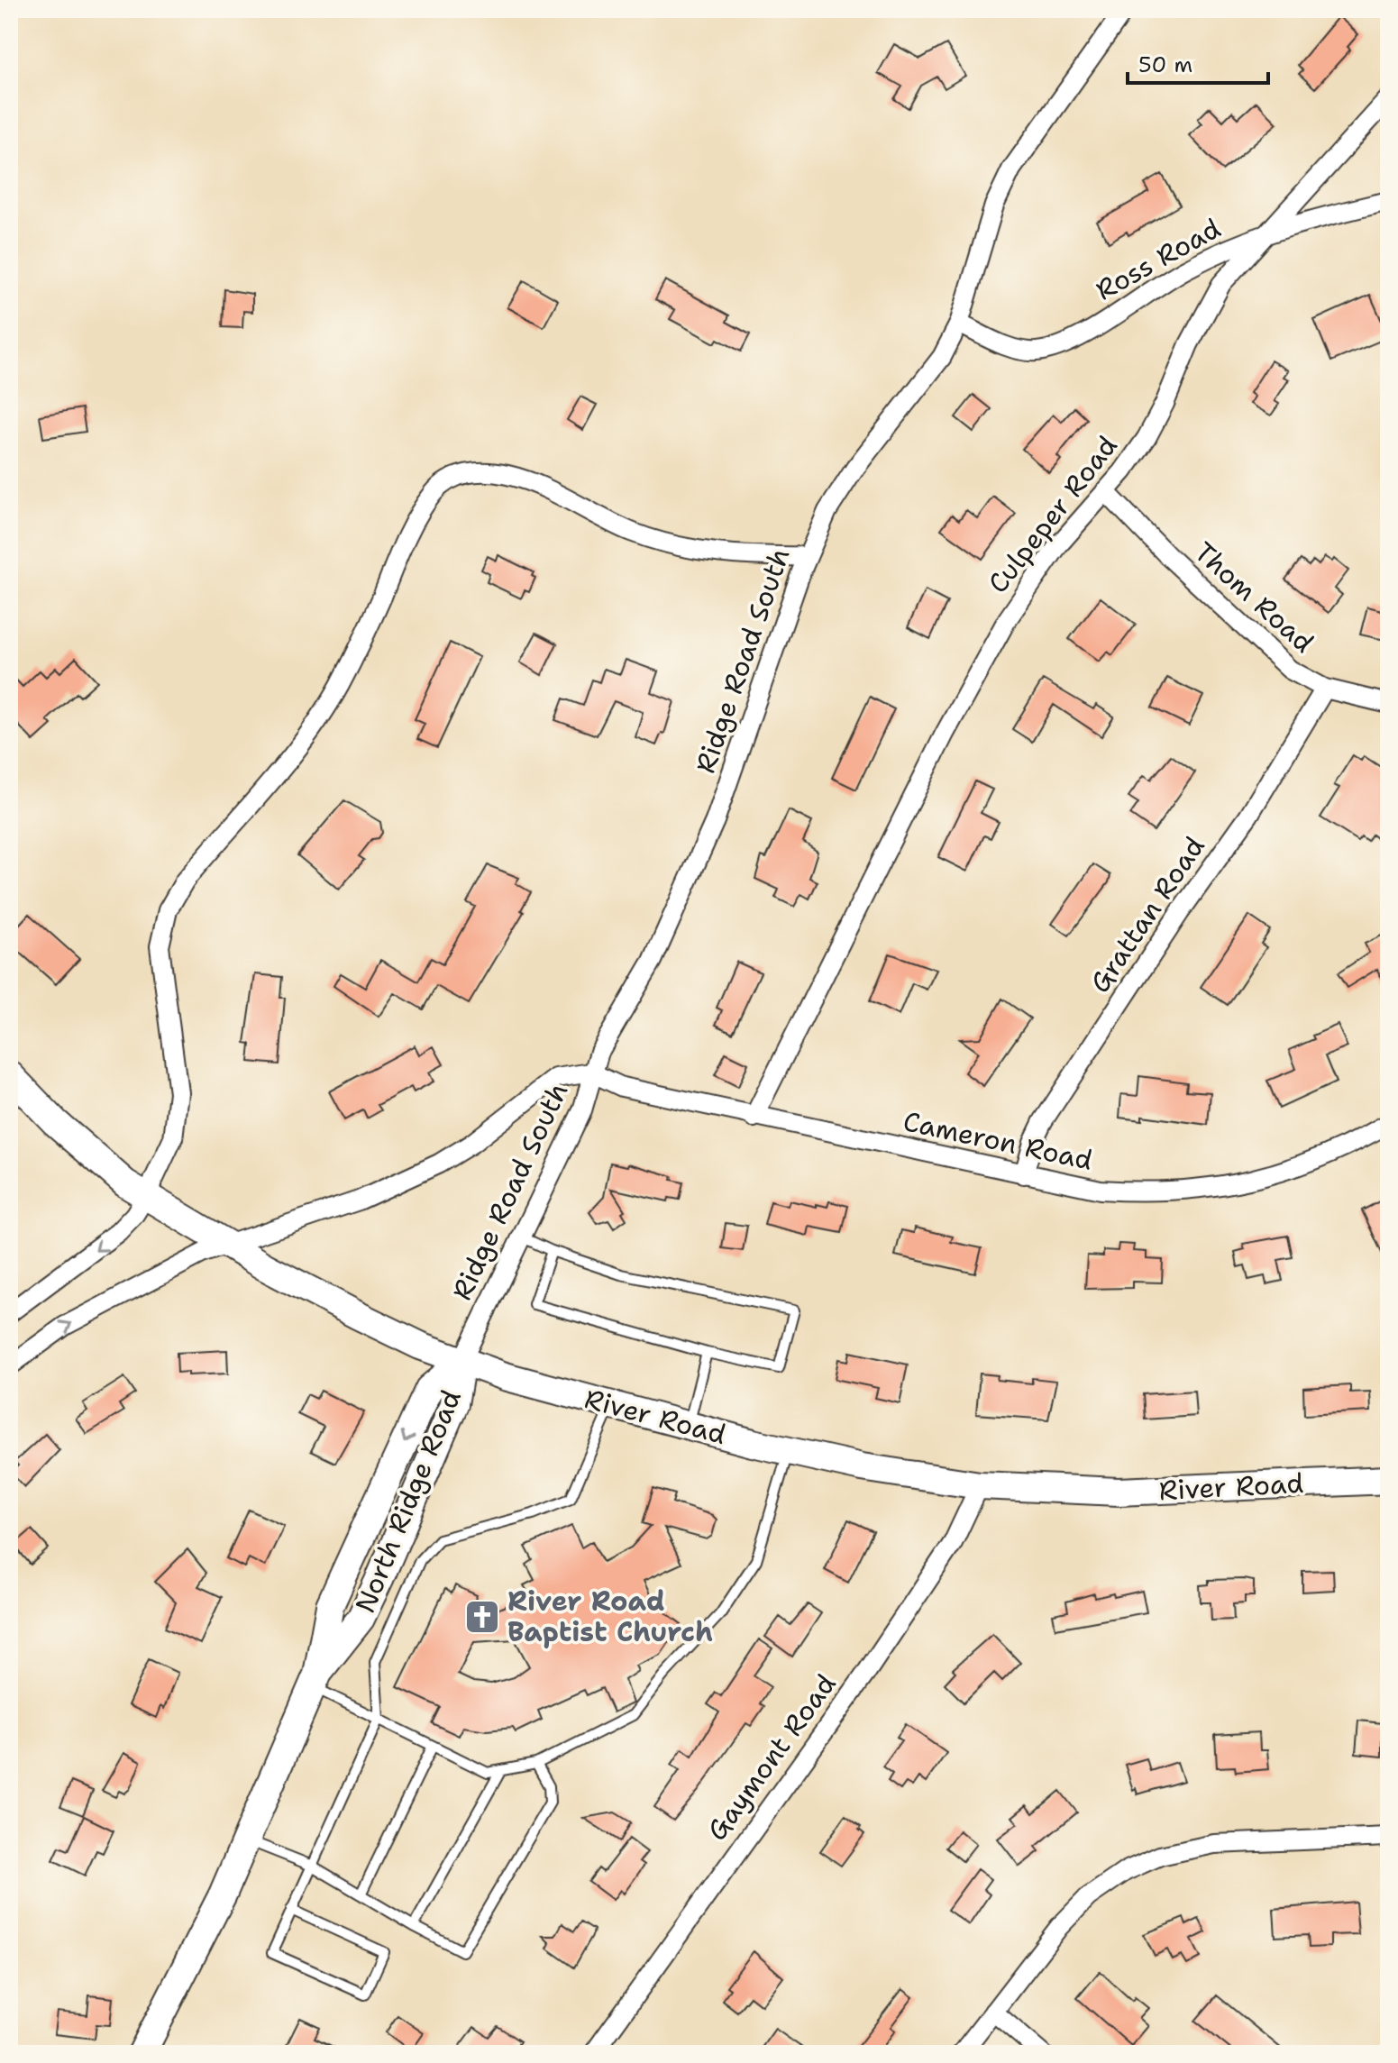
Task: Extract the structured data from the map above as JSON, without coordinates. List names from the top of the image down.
{
  "streets": {
    "main road": ["River Road", "North Ridge Road"],
    "street": [
      "Ross Road",
      "Culpeper Road",
      "Thom Road",
      "Ridge Road South",
      "Grattan Road",
      "Cameron Road",
      "Gaymont Road"
    ]
  },
  "crossings": [
    ["Ross Road", "Culpeper Road"],
    ["Ross Road", "Ridge Road South"],
    ["Culpeper Road", "Thom Road"],
    ["Culpeper Road", "Cameron Road"],
    ["Thom Road", "Grattan Road"],
    ["Ridge Road South", "Cameron Road"],
    ["Ridge Road South", "River Road"],
    ["Ridge Road South", "North Ridge Road"],
    ["Grattan Road", "Cameron Road"],
    ["River Road", "North Ridge Road"],
    ["River Road", "Gaymont Road"]
  ],
  "places": {
    "church": ["River Road Baptist Church"]
  },
  "scale_bar": "50 m"
}
